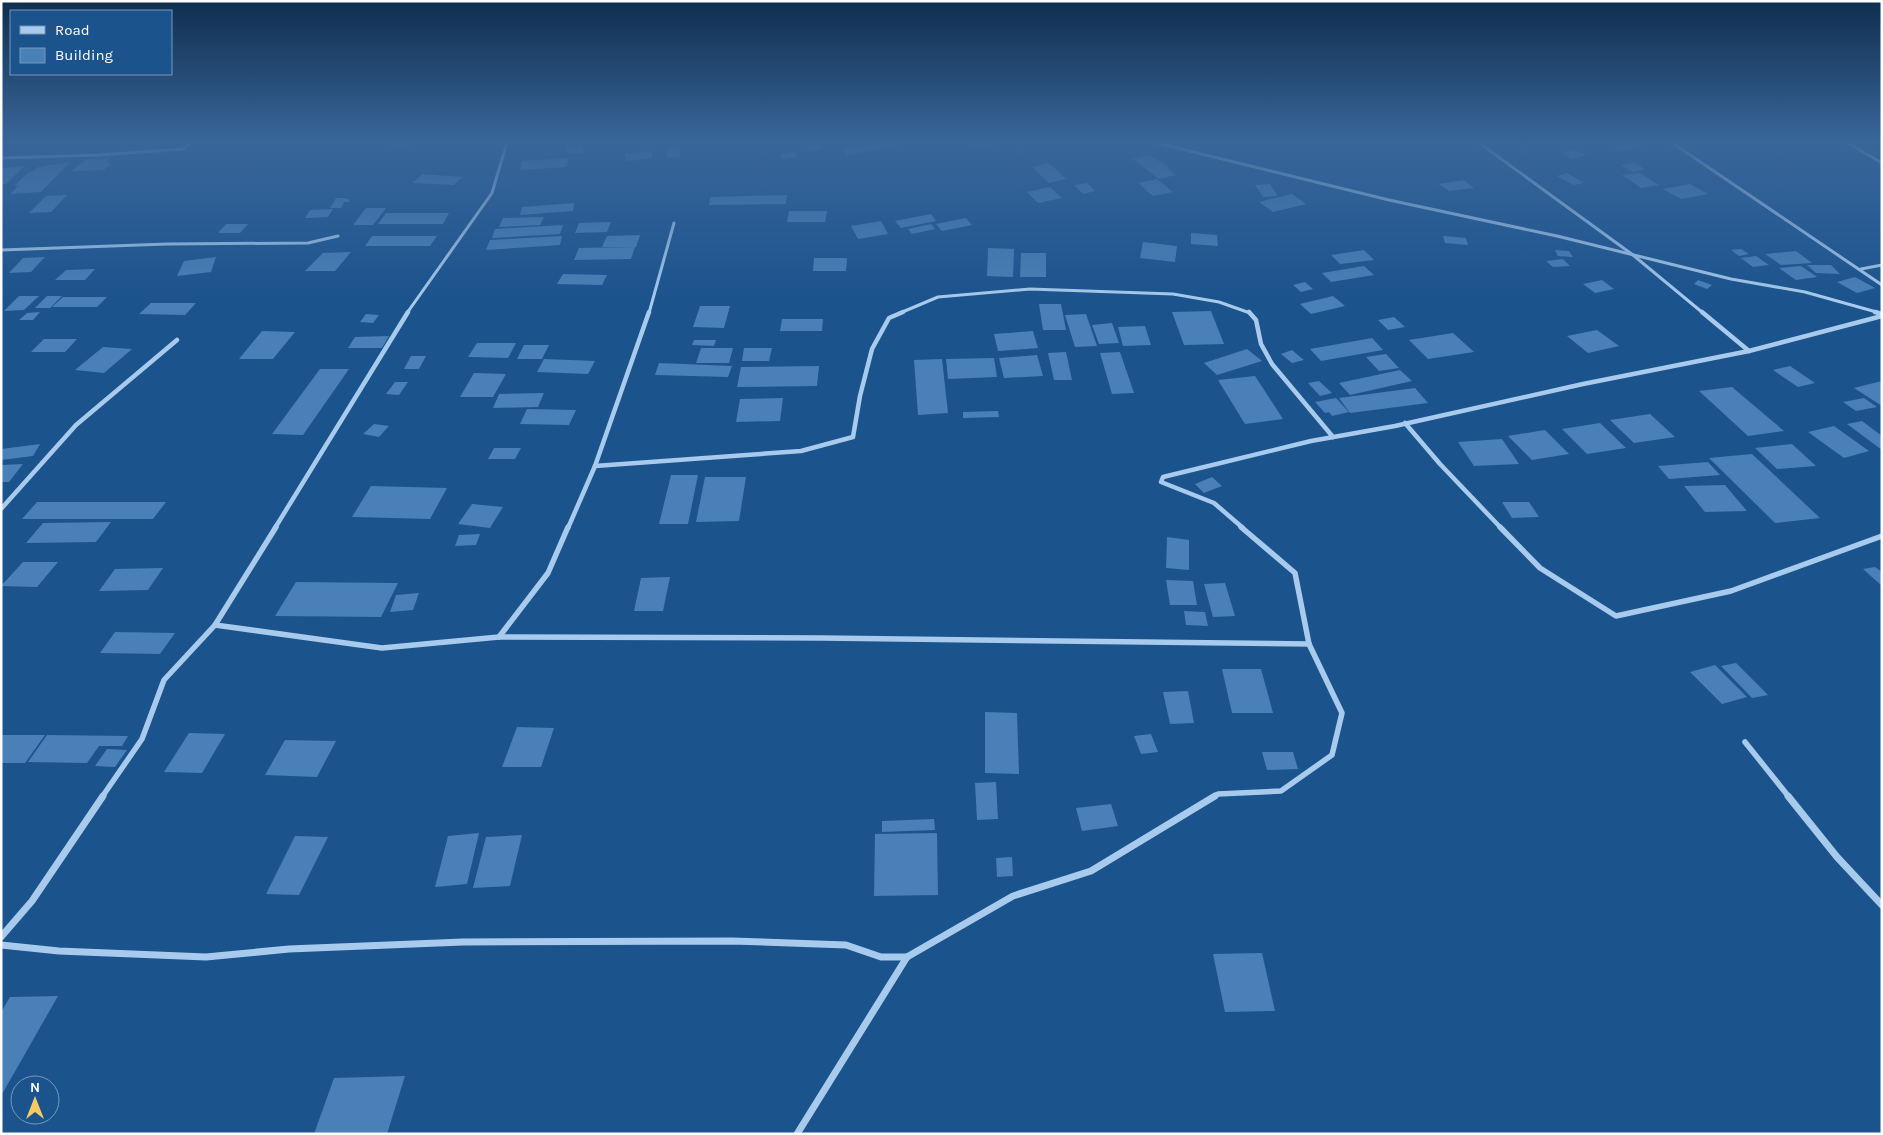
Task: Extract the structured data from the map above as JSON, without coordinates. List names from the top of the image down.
{
  "legend": ["Road", "Building"],
  "north": "top"
}
